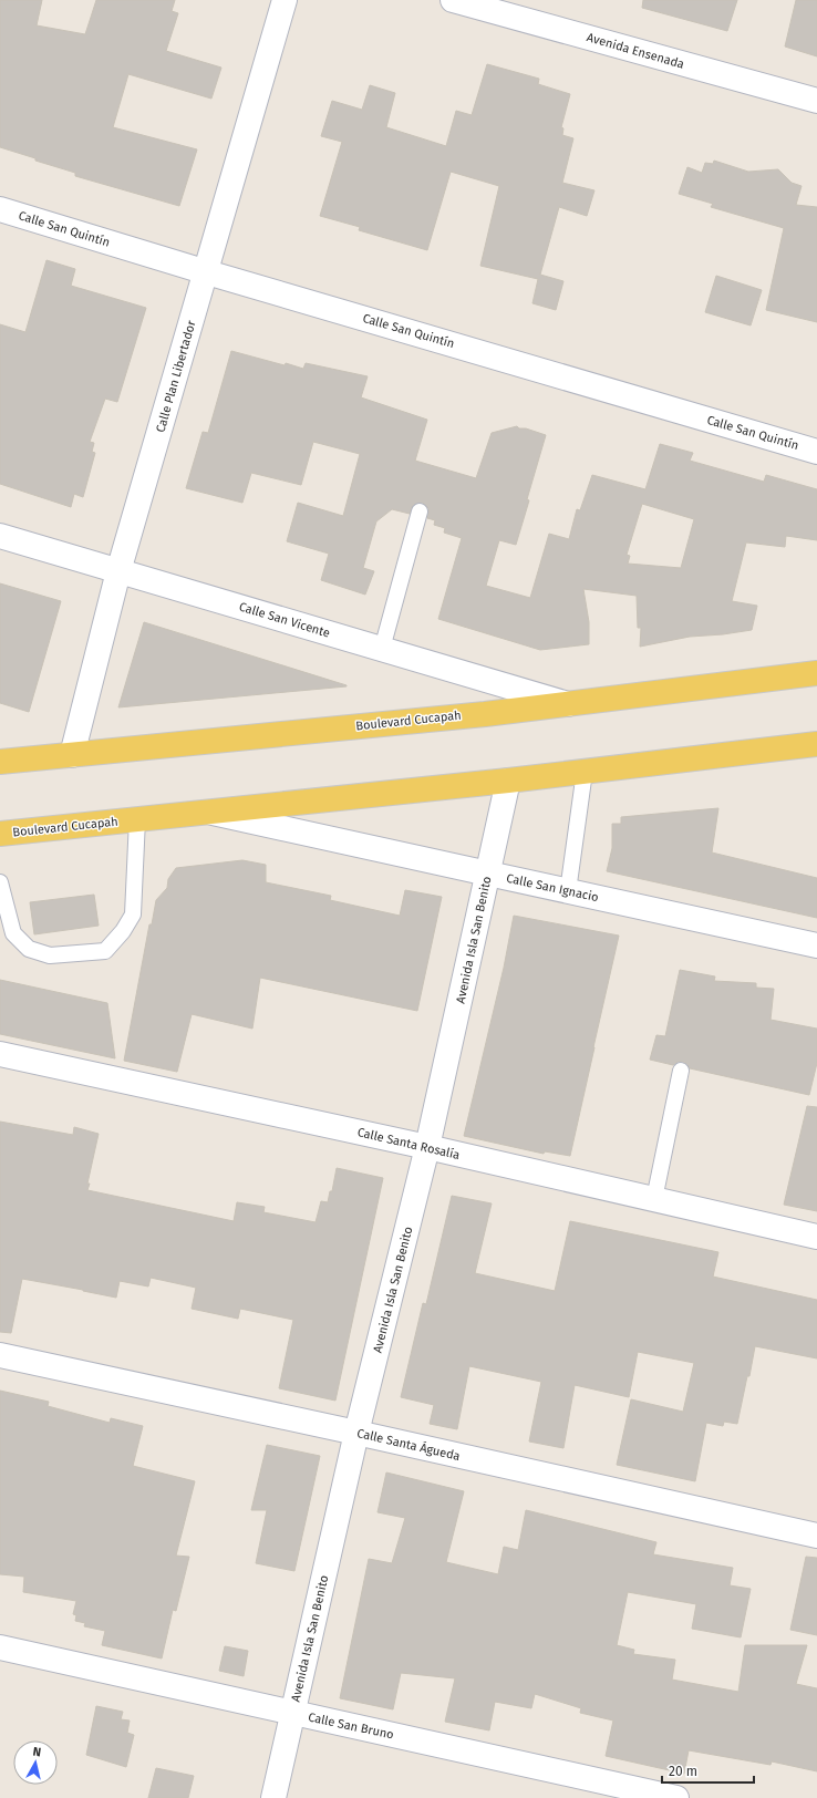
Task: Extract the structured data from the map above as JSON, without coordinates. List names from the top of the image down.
{
  "streets": {
    "main road": ["Boulevard Cucapah"],
    "street": [
      "Avenida Ensenada",
      "Calle San Quintín",
      "Calle Plan Libertador",
      "Calle San Vicente",
      "Calle San Ignacio",
      "Avenida Isla San Benito",
      "Calle Santa Rosalía",
      "Calle Santa Águeda",
      "Calle San Bruno"
    ]
  },
  "crossings": [
    ["Calle San Quintín", "Calle Plan Libertador"],
    ["Calle Plan Libertador", "Calle San Vicente"],
    ["Calle Plan Libertador", "Boulevard Cucapah"],
    ["Calle San Vicente", "Boulevard Cucapah"],
    ["Boulevard Cucapah", "Calle San Ignacio"],
    ["Boulevard Cucapah", "Avenida Isla San Benito"],
    ["Calle San Ignacio", "Avenida Isla San Benito"],
    ["Avenida Isla San Benito", "Calle Santa Rosalía"],
    ["Avenida Isla San Benito", "Calle Santa Águeda"],
    ["Avenida Isla San Benito", "Calle San Bruno"]
  ],
  "scale_bar": "20 m",
  "north": "top"
}
